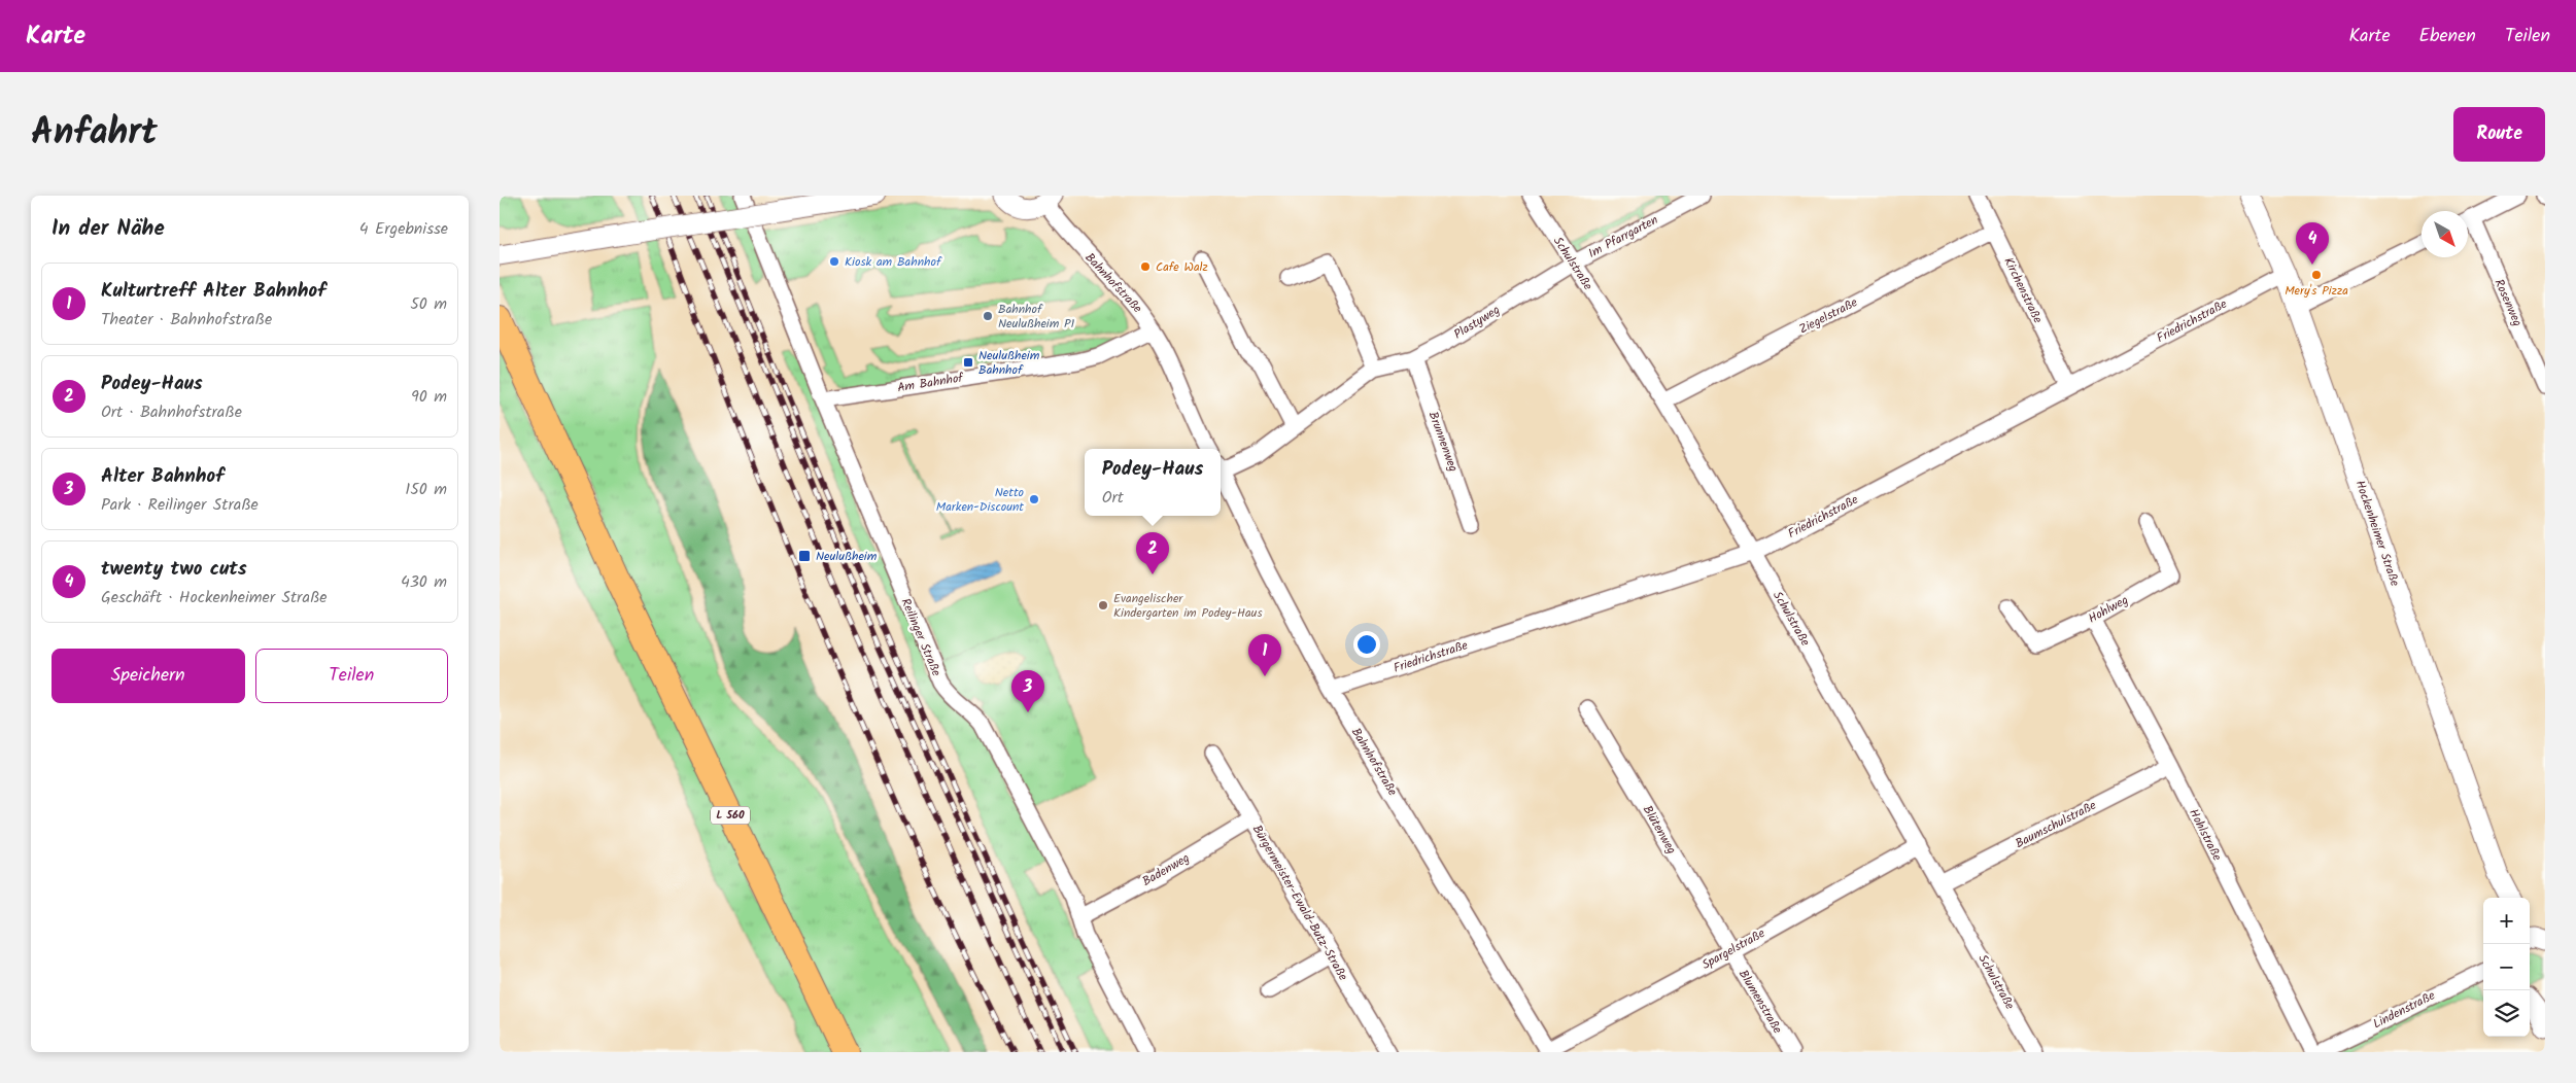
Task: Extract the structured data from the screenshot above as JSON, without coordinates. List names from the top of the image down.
{
  "streets": {
    "main road": ["L 560"],
    "street": [
      "Im Pfarrgarten",
      "Schulstraße",
      "Bahnhofstraße",
      "Kirchenstraße",
      "Rosenweg",
      "Ziegelstraße",
      "Friedrichstraße",
      "Plastyweg",
      "Am Bahnhof",
      "Brunnenweg",
      "Hockenheimer Straße",
      "Hohlweg",
      "Reilinger Straße",
      "Baumschulstraße",
      "Blütenweg",
      "Hohlstraße",
      "Badenweg",
      "Bürgermeister-Ewald-Butz-Straße",
      "Spargelstraße",
      "Blumenstraße",
      "Lindenstraße"
    ]
  },
  "crossings": [
    ["Im Pfarrgarten", "Schulstraße"],
    ["Im Pfarrgarten", "Plastyweg"],
    ["Schulstraße", "Ziegelstraße"],
    ["Schulstraße", "Friedrichstraße"],
    ["Schulstraße", "Plastyweg"],
    ["Schulstraße", "Baumschulstraße"],
    ["Schulstraße", "Spargelstraße"],
    ["Bahnhofstraße", "Friedrichstraße"],
    ["Bahnhofstraße", "Am Bahnhof"],
    ["Bahnhofstraße", "Spargelstraße"],
    ["Kirchenstraße", "Ziegelstraße"],
    ["Kirchenstraße", "Friedrichstraße"],
    ["Friedrichstraße", "Hockenheimer Straße"],
    ["Plastyweg", "Brunnenweg"],
    ["Am Bahnhof", "Reilinger Straße"],
    ["Hohlweg", "Hohlstraße"],
    ["Reilinger Straße", "Badenweg"],
    ["Baumschulstraße", "Hohlstraße"],
    ["Blütenweg", "Spargelstraße"],
    ["Blütenweg", "Blumenstraße"],
    ["Badenweg", "Bürgermeister-Ewald-Butz-Straße"],
    ["Spargelstraße", "Blumenstraße"]
  ],
  "places": {
    "other": [
      "Kiosk am Bahnhof",
      "Cafe Walz",
      "Mery's Pizza",
      "Bahnhof Neulußheim P1",
      "Netto Marken-Discount",
      "Evangelischer Kindergarten im Podey-Haus"
    ],
    "transit": ["Neulußheim Bahnhof", "Neulußheim"]
  },
  "north": "bottom right",
  "page": {
    "header": "Karte",
    "nav": ["Karte", "Ebenen", "Teilen"],
    "title": "Anfahrt",
    "buttons": [
      "Route",
      ["Speichern", "Teilen"]
    ],
    "heading": ["In der Nähe", "4 Ergebnisse"],
    "pins": [
      "4",
      "2",
      "1",
      "3"
    ],
    "list": [
      {
        "mark": "1",
        "name": "Kulturtreff Alter Bahnhof",
        "note": "Theater · Bahnhofstraße",
        "value": "50 m"
      },
      {
        "mark": "2",
        "name": "Podey-Haus",
        "note": "Ort · Bahnhofstraße",
        "value": "90 m"
      },
      {
        "mark": "3",
        "name": "Alter Bahnhof",
        "note": "Park · Reilinger Straße",
        "value": "150 m"
      },
      {
        "mark": "4",
        "name": "twenty two cuts",
        "note": "Geschäft · Hockenheimer Straße",
        "value": "430 m"
      }
    ],
    "popup": ["Podey-Haus", "Ort"],
    "map_buttons": ["+", "−"]
  }
}
